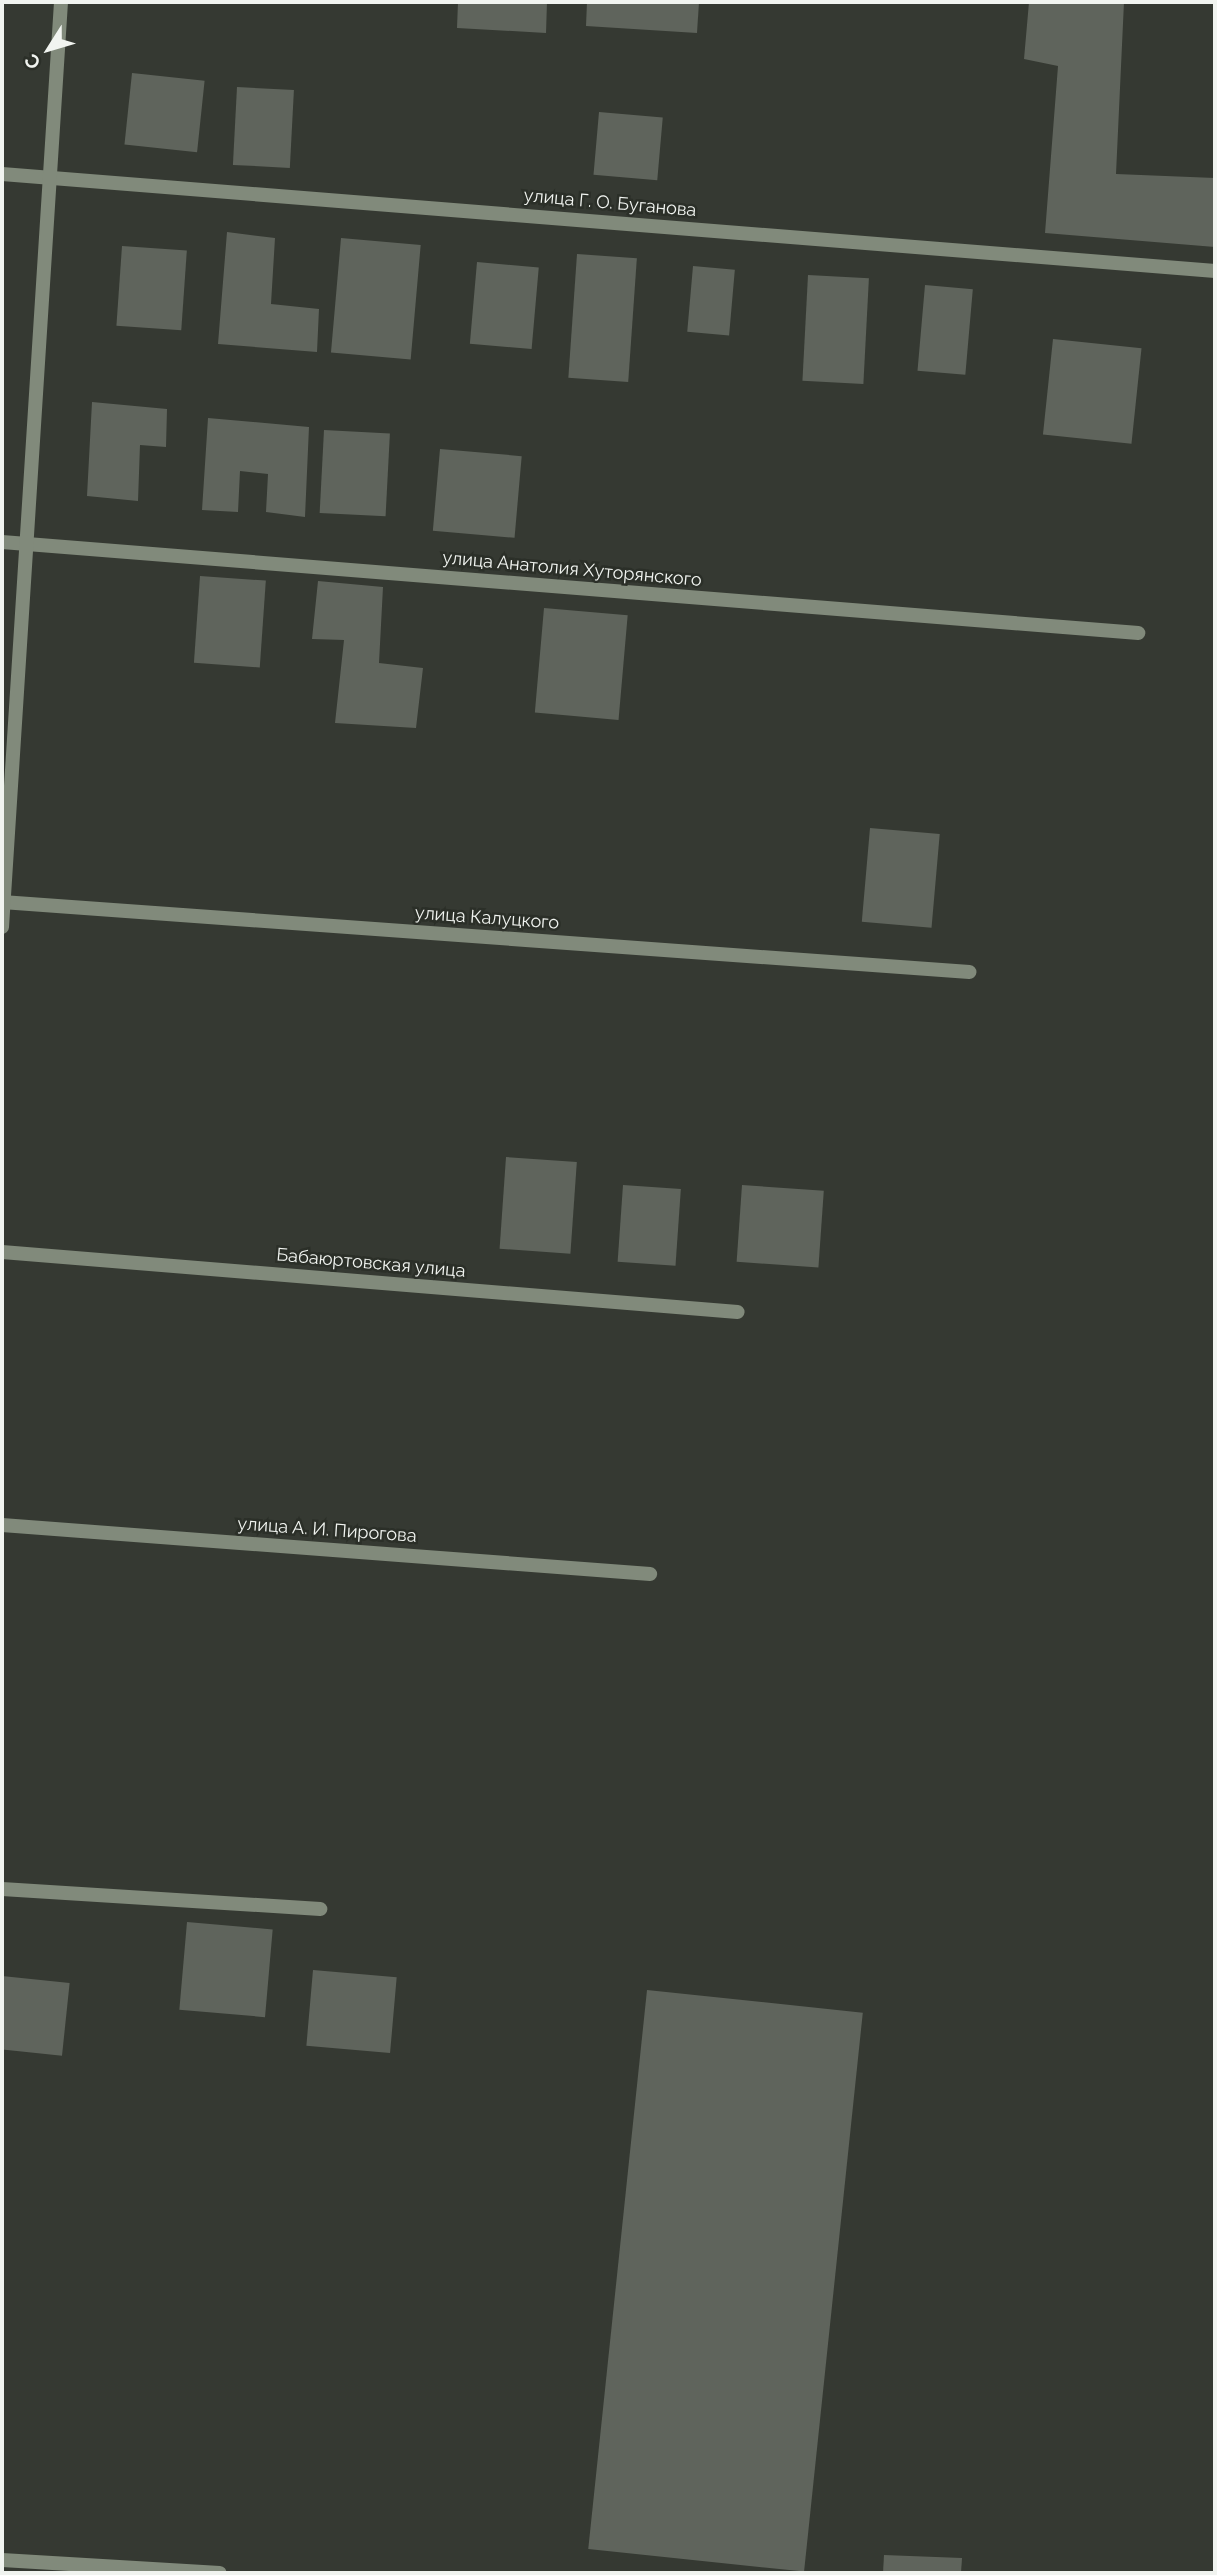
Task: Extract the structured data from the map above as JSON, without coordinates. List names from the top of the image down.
{
  "streets": {
    "street": [
      "улица Г. О. Буганова",
      "улица Анатолия Хуторянского",
      "улица Калуцкого",
      "Бабаюртовская улица",
      "улица А. И. Пирогова"
    ]
  },
  "north": "bottom left"
}
